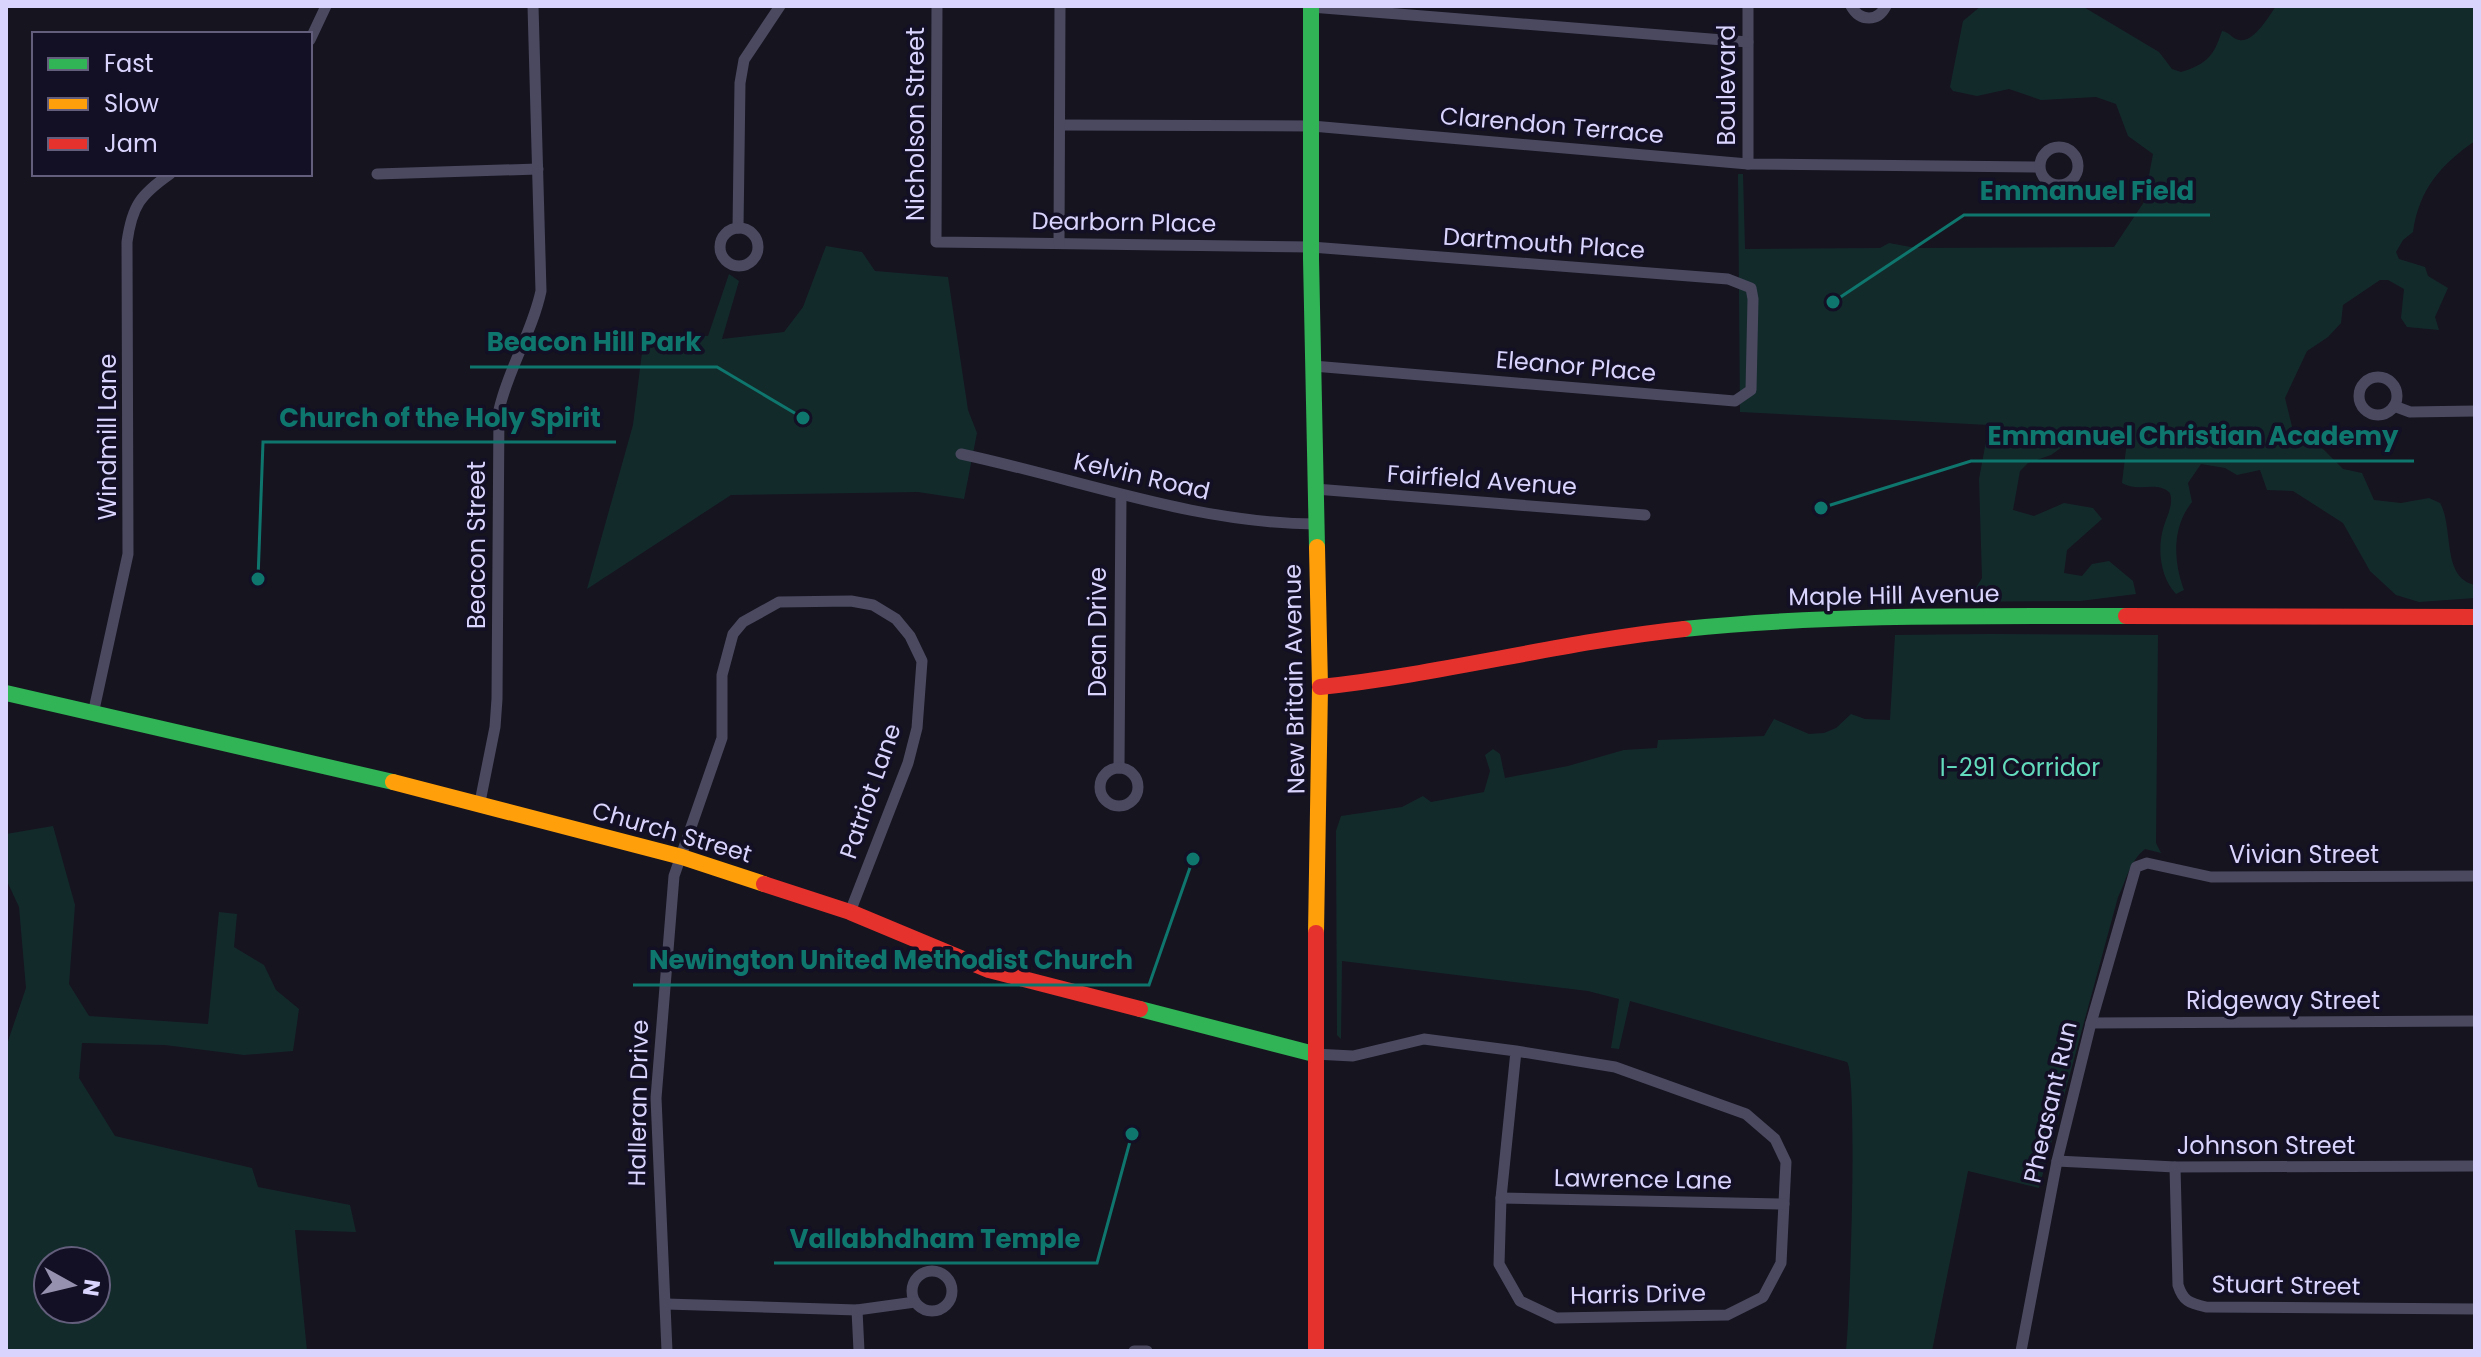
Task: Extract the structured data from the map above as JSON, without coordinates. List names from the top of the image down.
{
  "streets": {
    "main road": ["Maple Hill Avenue", "New Britain Avenue", "Church Street"],
    "street": [
      "Boulevard",
      "Nicholson Street",
      "Clarendon Terrace",
      "Dearborn Place",
      "Dartmouth Place",
      "Eleanor Place",
      "Windmill Lane",
      "Kelvin Road",
      "Fairfield Avenue",
      "Beacon Street",
      "Dean Drive",
      "Patriot Lane",
      "Vivian Street",
      "Ridgeway Street",
      "Pheasant Run",
      "Halleran Drive",
      "Johnson Street",
      "Lawrence Lane",
      "Stuart Street",
      "Harris Drive"
    ]
  },
  "crossings": [
    ["Boulevard", "Clarendon Terrace"],
    ["Nicholson Street", "Dearborn Place"],
    ["Clarendon Terrace", "New Britain Avenue"],
    ["Dearborn Place", "Dartmouth Place"],
    ["Dearborn Place", "New Britain Avenue"],
    ["Dartmouth Place", "Eleanor Place"],
    ["Dartmouth Place", "New Britain Avenue"],
    ["Eleanor Place", "New Britain Avenue"],
    ["Windmill Lane", "Church Street"],
    ["Kelvin Road", "Dean Drive"],
    ["Kelvin Road", "New Britain Avenue"],
    ["Fairfield Avenue", "New Britain Avenue"],
    ["Beacon Street", "Church Street"],
    ["Maple Hill Avenue", "New Britain Avenue"],
    ["New Britain Avenue", "Church Street"],
    ["New Britain Avenue", "Harris Drive"],
    ["Patriot Lane", "Church Street"],
    ["Patriot Lane", "Halleran Drive"],
    ["Church Street", "Halleran Drive"],
    ["Church Street", "Harris Drive"],
    ["Vivian Street", "Pheasant Run"],
    ["Ridgeway Street", "Pheasant Run"],
    ["Pheasant Run", "Johnson Street"],
    ["Johnson Street", "Stuart Street"],
    ["Lawrence Lane", "Harris Drive"]
  ],
  "parks": ["I-291 Corridor"],
  "places": [
    "Emmanuel Field",
    "Beacon Hill Park",
    "Emmanuel Christian Academy",
    "Church of the Holy Spirit",
    "Newington United Methodist Church",
    "Vallabhdham Temple"
  ],
  "legend": ["Fast", "Slow", "Jam"],
  "north": "right"
}
